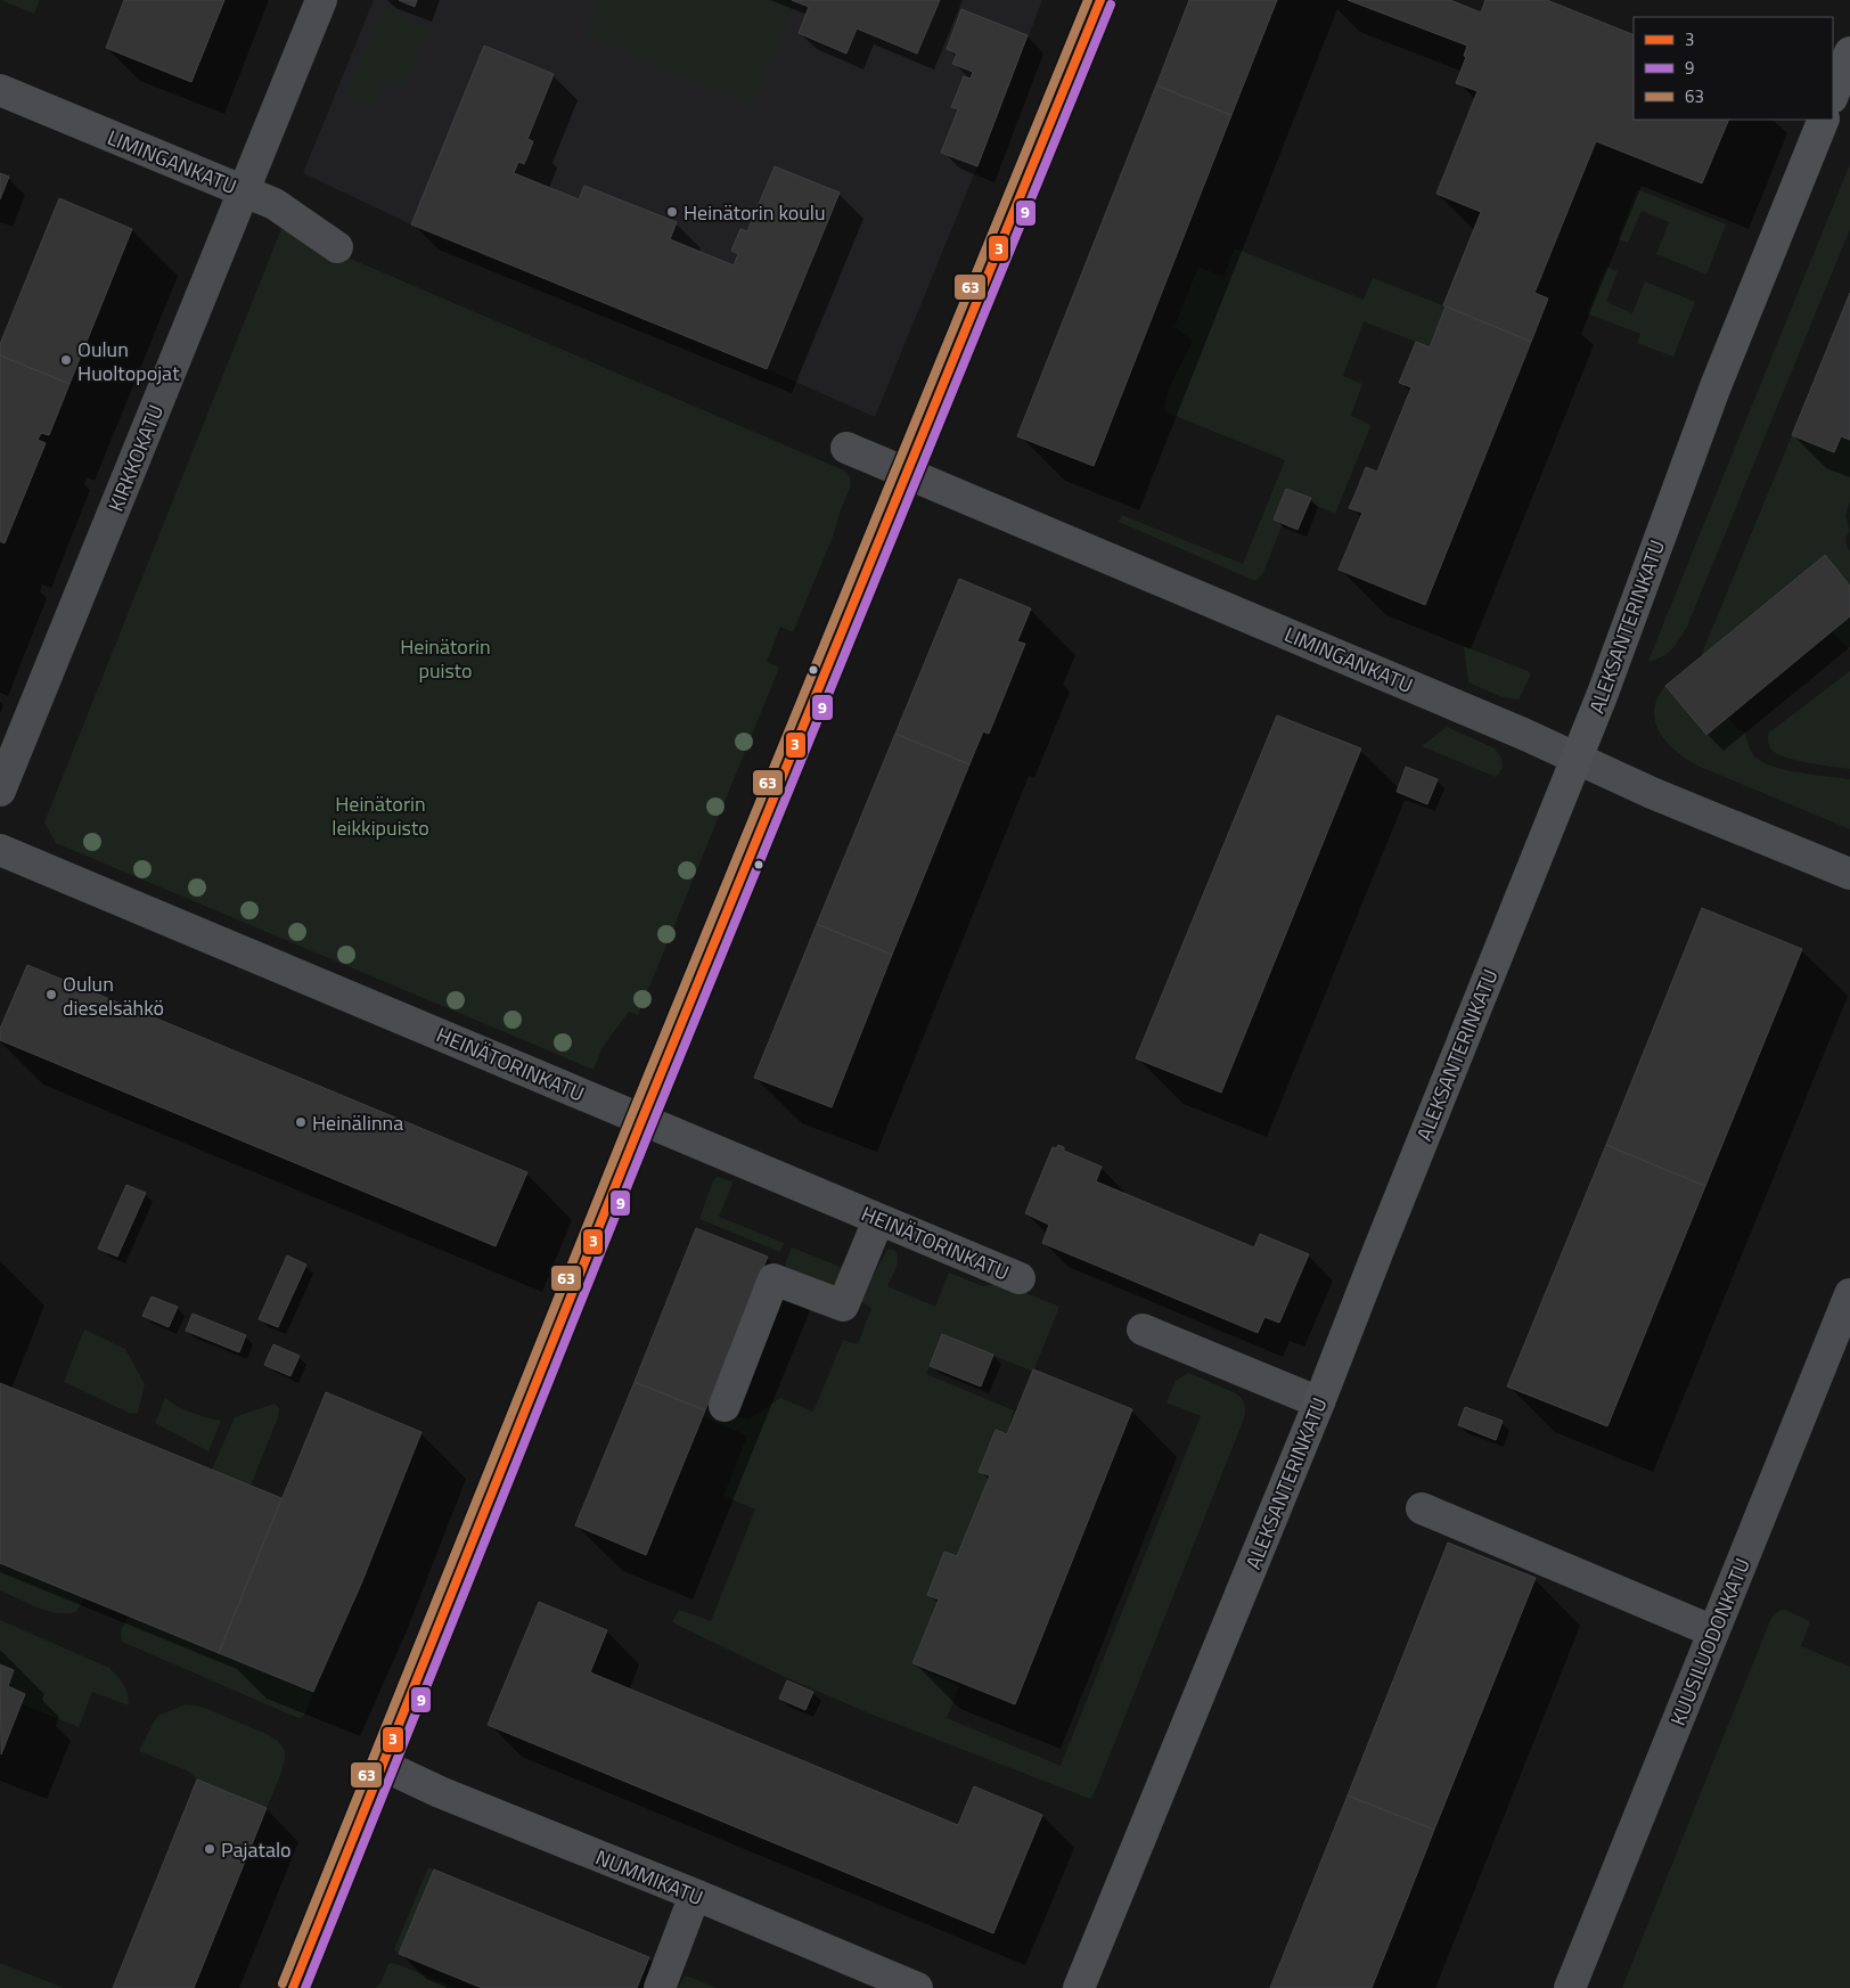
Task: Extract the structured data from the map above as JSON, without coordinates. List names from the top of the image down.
{
  "streets": {
    "main road": ["ALEKSANTERINKATU"],
    "street": [
      "LIMINGANKATU",
      "KIRKKOKATU",
      "HEINÄTORINKATU",
      "KUUSILUODONKATU",
      "NUMMIKATU"
    ]
  },
  "crossings": [
    ["LIMINGANKATU", "KIRKKOKATU"],
    ["LIMINGANKATU", "ALEKSANTERINKATU"]
  ],
  "parks": ["Heinätorin puisto", "Heinätorin leikkipuisto"],
  "places": [
    "Heinätorin koulu",
    "Oulun Huoltopojat",
    "Oulun dieselsähkö",
    "Heinälinna",
    "Pajatalo"
  ],
  "lines": ["transit line 3", "transit line 63", "transit line 9"],
  "legend": ["3", "9", "63"]
}
